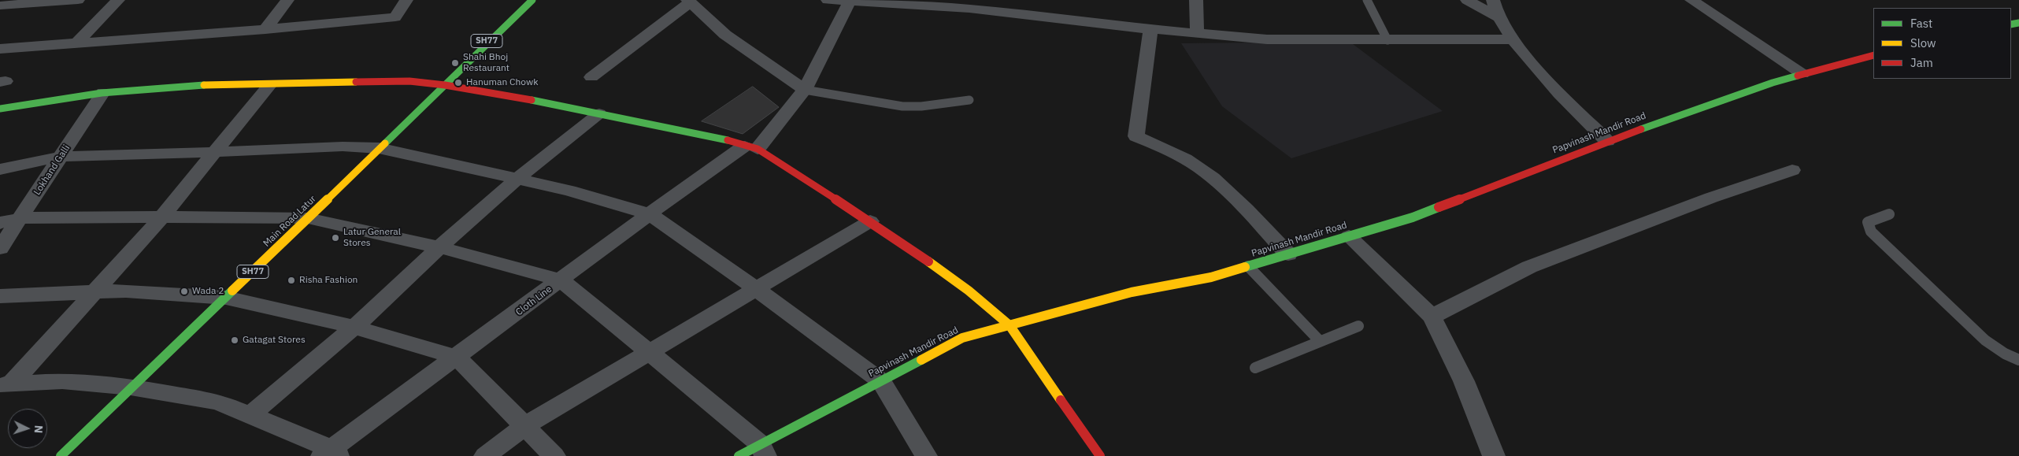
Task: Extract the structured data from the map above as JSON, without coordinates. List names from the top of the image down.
{
  "streets": {
    "street": [
      "SH77",
      "Papvinash Mandir Road",
      "Lokhand Galli",
      "Main Road Latur",
      "Cloth Line"
    ]
  },
  "places": [
    "Shahi Bhoj Restaurant",
    "Hanuman Chowk",
    "Latur General Stores",
    "Risha Fashion",
    "Wada 2",
    "Gatagat Stores"
  ],
  "legend": ["Fast", "Slow", "Jam"],
  "north": "right"
}
